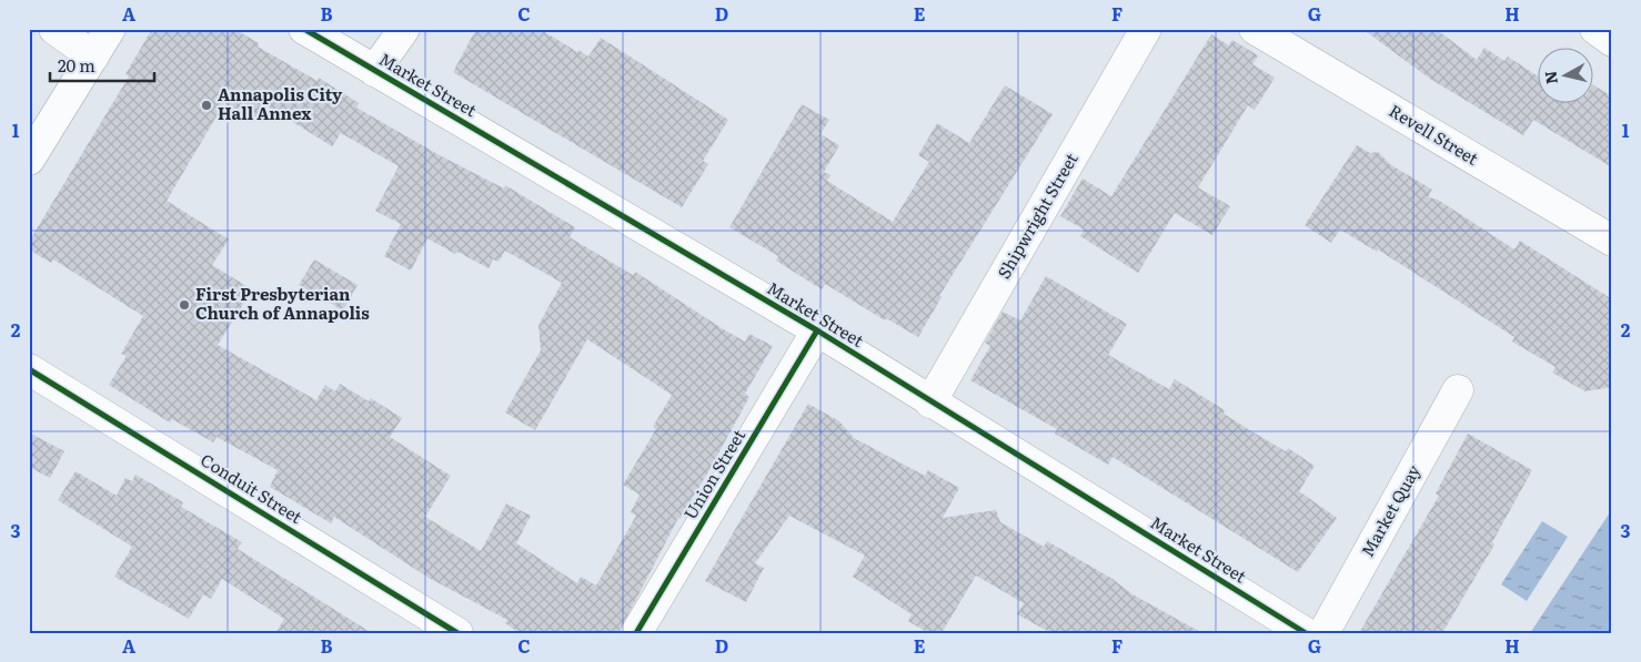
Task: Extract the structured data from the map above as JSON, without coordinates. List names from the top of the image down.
{
  "streets": {
    "street": [
      "Market Street",
      "Revell Street",
      "Shipwright Street",
      "Union Street",
      "Conduit Street",
      "Market Quay"
    ]
  },
  "crossings": [
    ["Market Street", "Shipwright Street"],
    ["Market Street", "Union Street"]
  ],
  "places": ["Annapolis City Hall Annex", "First Presbyterian Church of Annapolis"],
  "scale_bar": "20 m",
  "north": "left",
  "grid": {
    "columns": [
      "A",
      "B",
      "C",
      "D",
      "E",
      "F",
      "G",
      "H"
    ],
    "rows": ["1", "2", "3"]
  }
}
